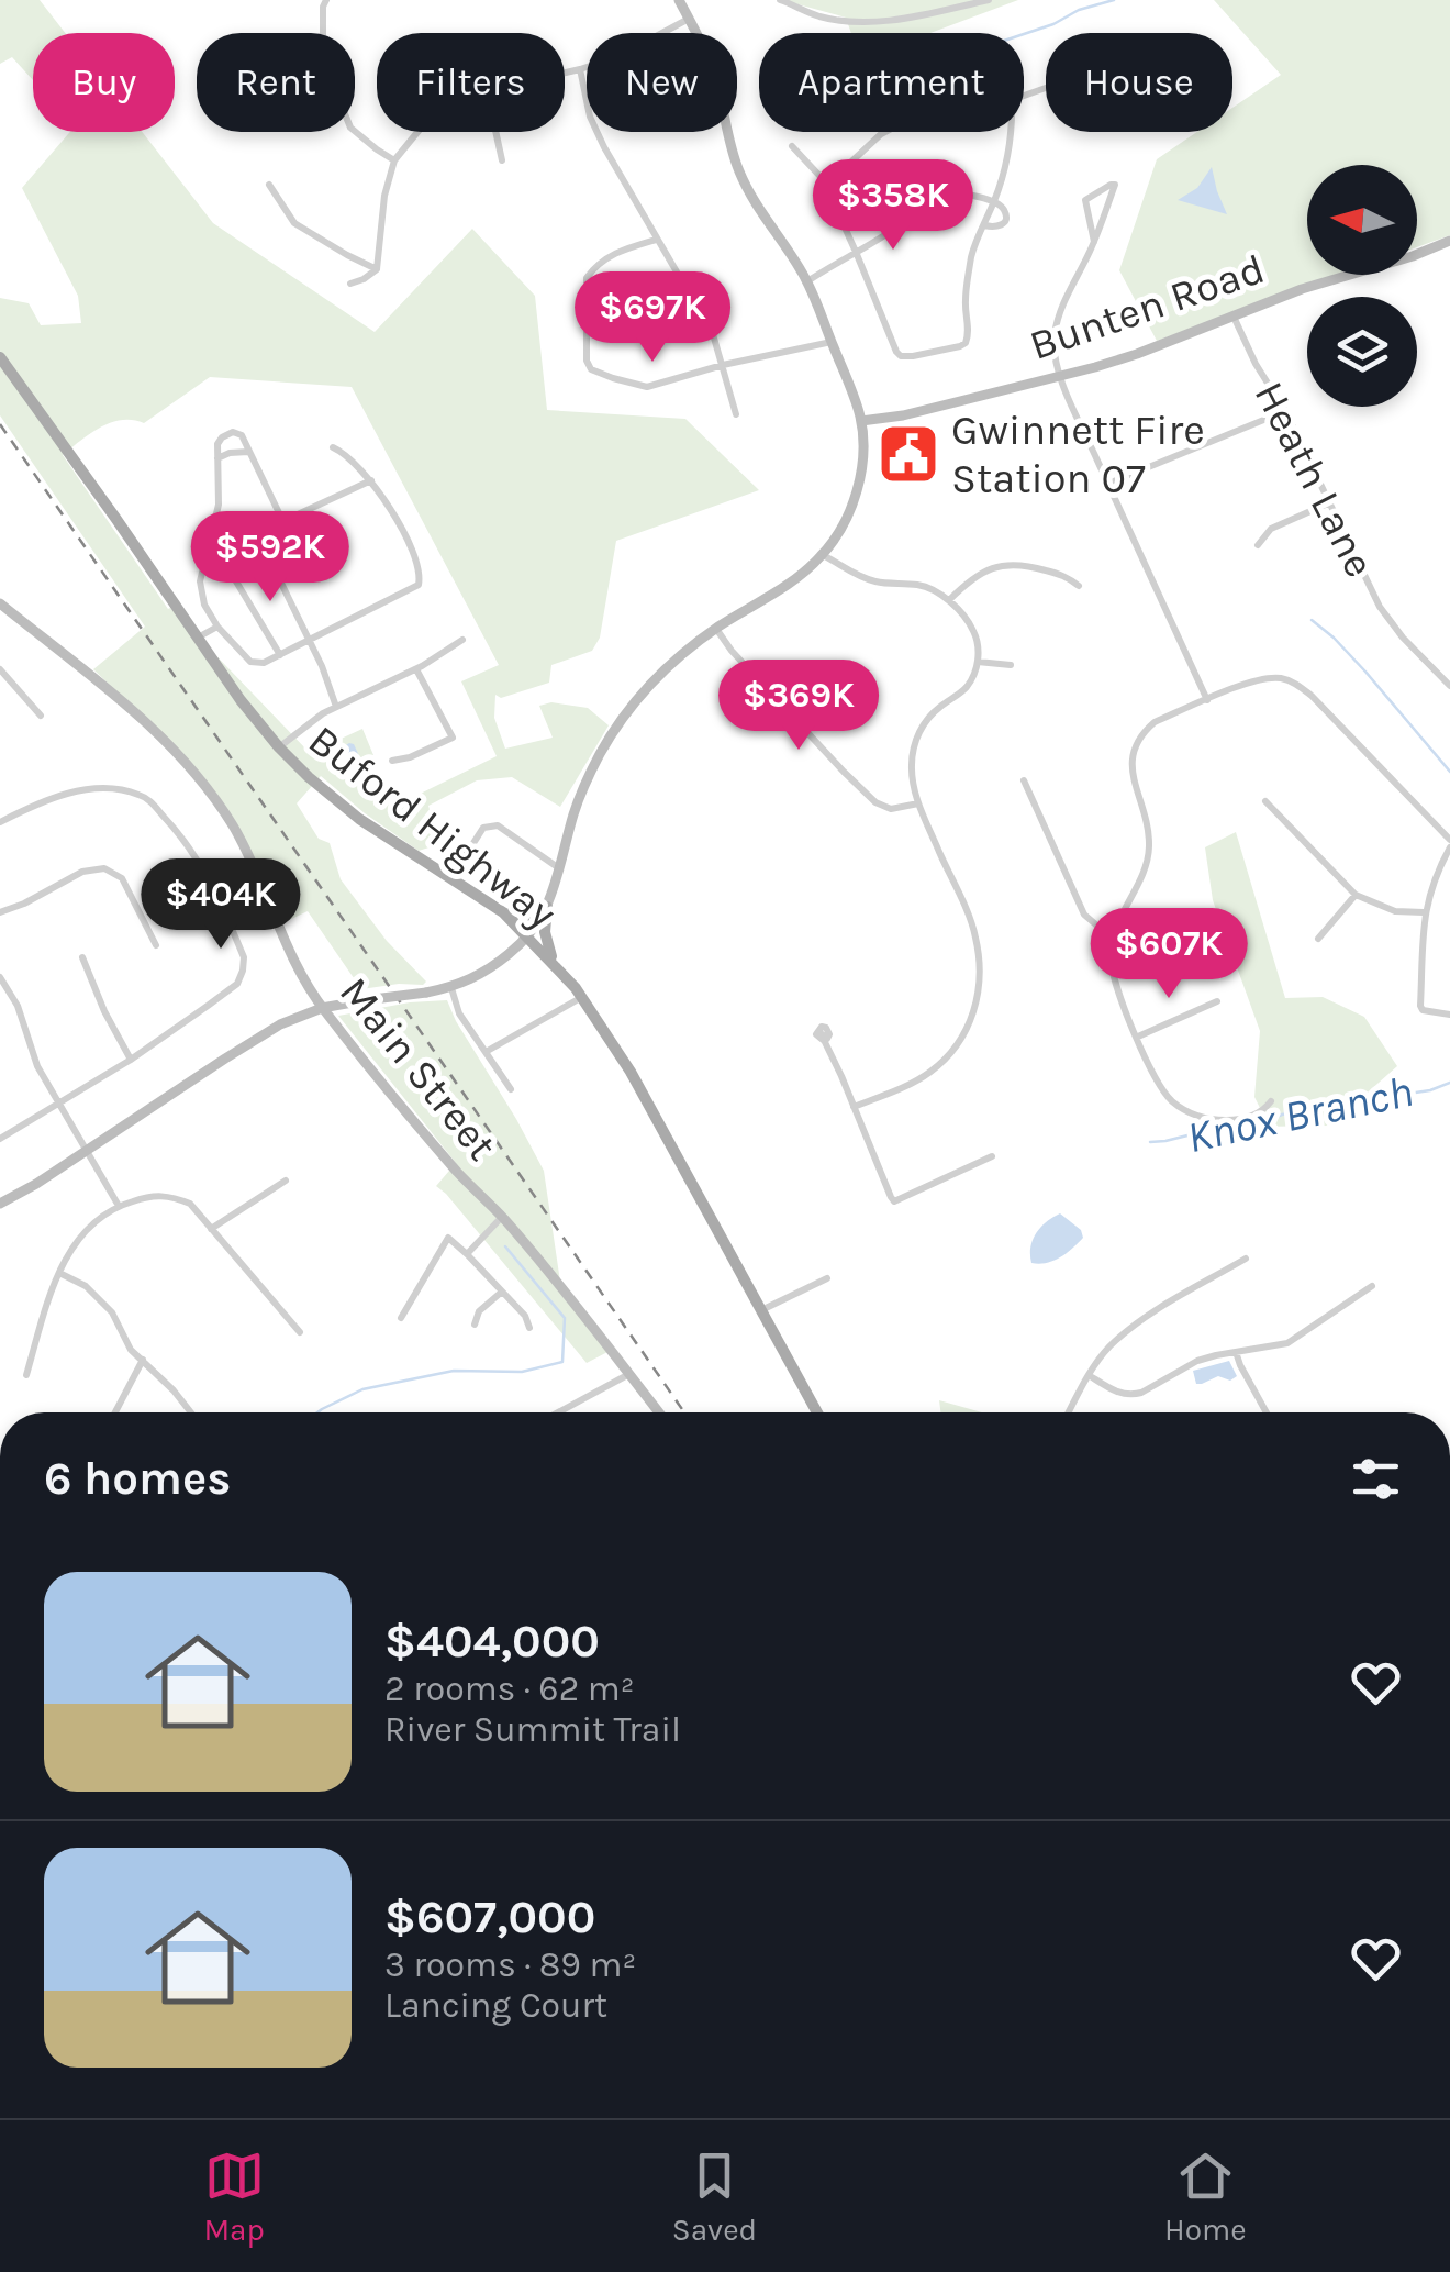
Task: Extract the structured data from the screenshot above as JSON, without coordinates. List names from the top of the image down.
{
  "streets": {
    "main road": ["Buford Highway"],
    "street": ["Bunten Road", "Heath Lane", "Main Street"]
  },
  "crossings": [
    ["Bunten Road", "Heath Lane"]
  ],
  "water": ["Knox Branch"],
  "places": {
    "public building": ["Gwinnett Fire Station 07"]
  },
  "north": "left",
  "page": {
    "chip": [
      "Buy",
      "Rent",
      "Filters",
      "New",
      "Apartment",
      "House"
    ],
    "price": [
      "$358K",
      "$697K",
      "$592K",
      "$369K",
      "$404K",
      "$607K"
    ],
    "heading": "6 homes",
    "list": [
      {
        "name": "$404,000",
        "note": "2 rooms · 62 m² · River Summit Trail"
      },
      {
        "name": "$607,000",
        "note": "3 rooms · 89 m² · Lancing Court"
      }
    ],
    "tabs": ["Map", "Saved", "Home"]
  }
}
